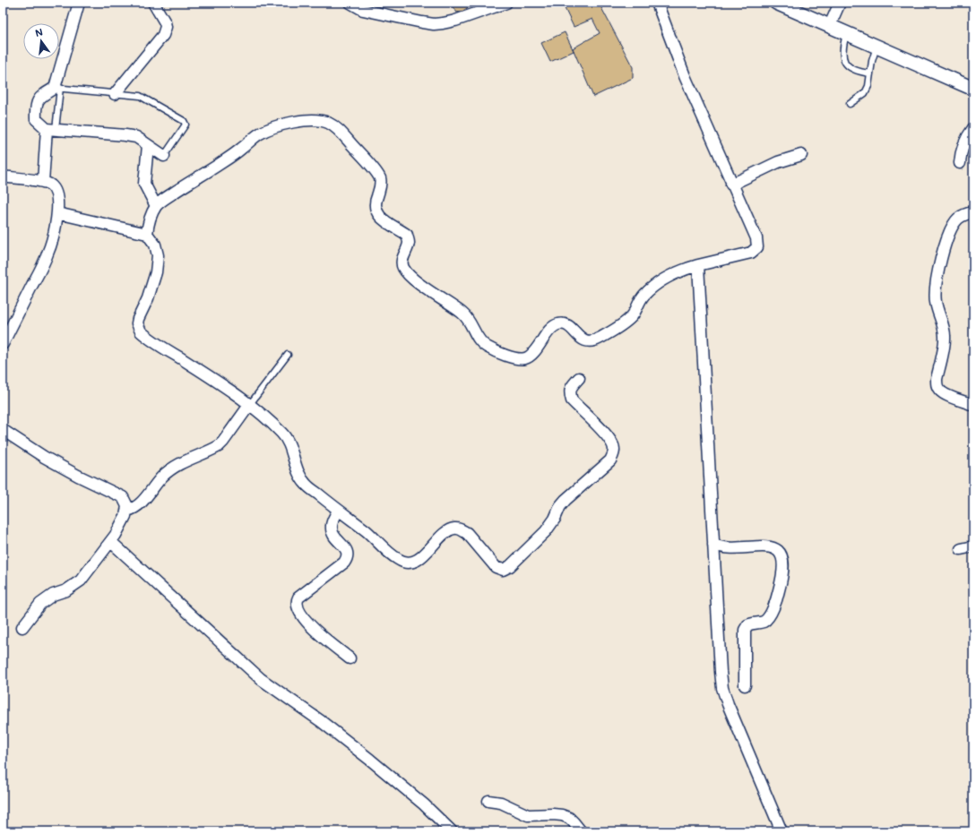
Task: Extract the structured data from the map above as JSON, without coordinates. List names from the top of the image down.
{
  "north": "top"
}
